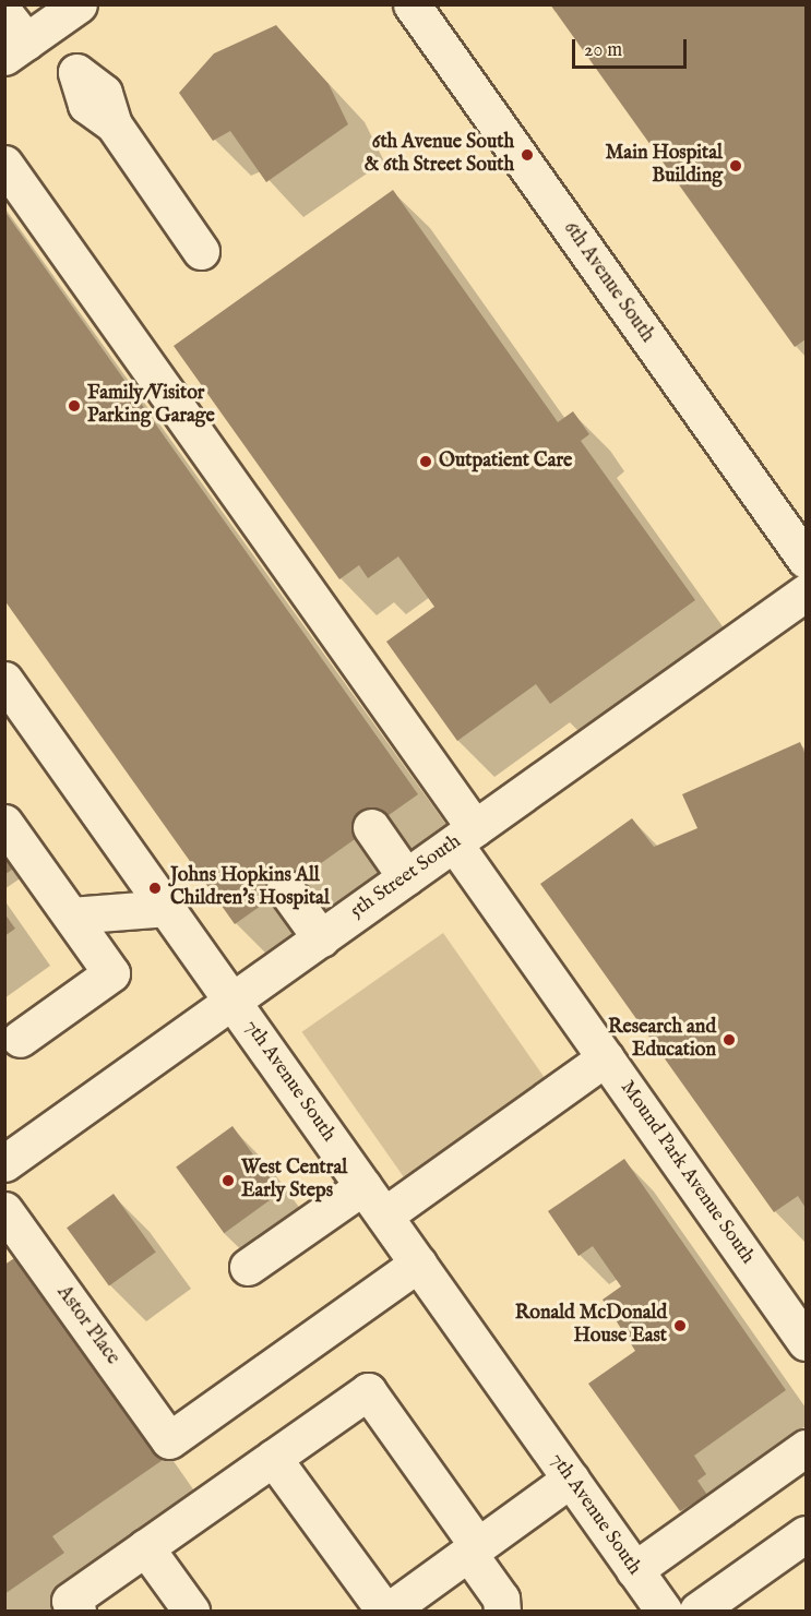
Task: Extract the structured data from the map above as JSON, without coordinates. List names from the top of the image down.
{
  "streets": {
    "street": [
      "6th Avenue South",
      "5th Street South",
      "7th Avenue South",
      "Mound Park Avenue South",
      "Astor Place"
    ]
  },
  "crossings": [
    ["5th Street South", "7th Avenue South"],
    ["5th Street South", "Mound Park Avenue South"],
    ["7th Avenue South", "Astor Place"]
  ],
  "places": [
    "6th Avenue South & 6th Street South",
    "Main Hospital Building",
    "Family/Visitor Parking Garage",
    "Outpatient Care",
    "Johns Hopkins All Children's Hospital",
    "Research and Education",
    "West Central Early Steps",
    "Ronald McDonald House East"
  ],
  "scale_bar": "20 m"
}
